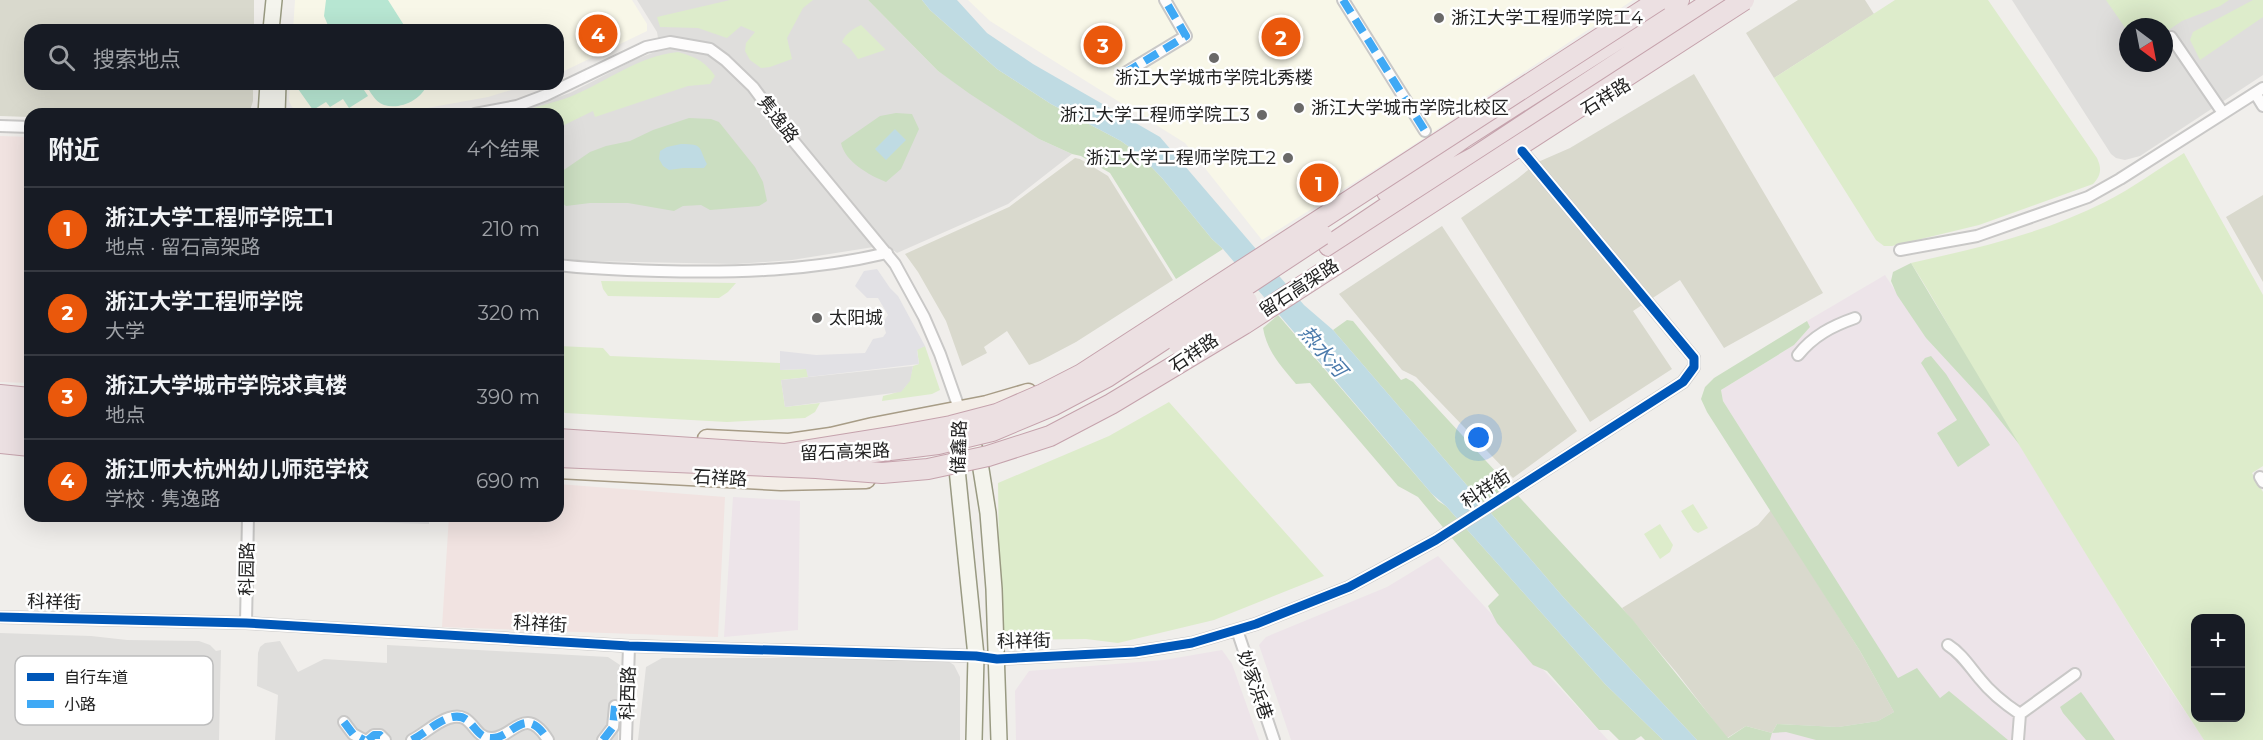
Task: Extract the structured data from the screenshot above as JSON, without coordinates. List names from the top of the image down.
{
  "streets": {
    "highway": ["留石高架路"],
    "main road": ["石祥路"],
    "street": [
      "隽逸路",
      "储鑫路",
      "科祥街",
      "科园路",
      "妙家浜巷",
      "科西路"
    ]
  },
  "crossings": [
    ["石祥路", "储鑫路"],
    ["石祥路", "科祥街"],
    ["隽逸路", "储鑫路"],
    ["储鑫路", "科祥街"],
    ["科祥街", "科园路"],
    ["科祥街", "妙家浜巷"],
    ["科祥街", "科西路"]
  ],
  "water": ["热水河"],
  "places": [
    "浙江大学工程师学院工4",
    "浙江大学城市学院北秀楼",
    "浙江大学城市学院北校区",
    "浙江大学工程师学院工3",
    "浙江大学工程师学院工2",
    "太阳城"
  ],
  "legend": ["自行车道", "小路"],
  "north": "bottom right",
  "page": {
    "pins": [
      "4",
      "2",
      "3",
      "1"
    ],
    "search": "搜索地点",
    "heading": ["附近", "4个结果"],
    "list": [
      {
        "mark": "1",
        "name": "浙江大学工程师学院工1",
        "note": "地点 · 留石高架路",
        "value": "210 m"
      },
      {
        "mark": "2",
        "name": "浙江大学工程师学院",
        "note": "大学",
        "value": "320 m"
      },
      {
        "mark": "3",
        "name": "浙江大学城市学院求真楼",
        "note": "地点",
        "value": "390 m"
      },
      {
        "mark": "4",
        "name": "浙江师大杭州幼儿师范学校",
        "note": "学校 · 隽逸路",
        "value": "690 m"
      }
    ],
    "map_buttons": ["+", "−"]
  }
}
